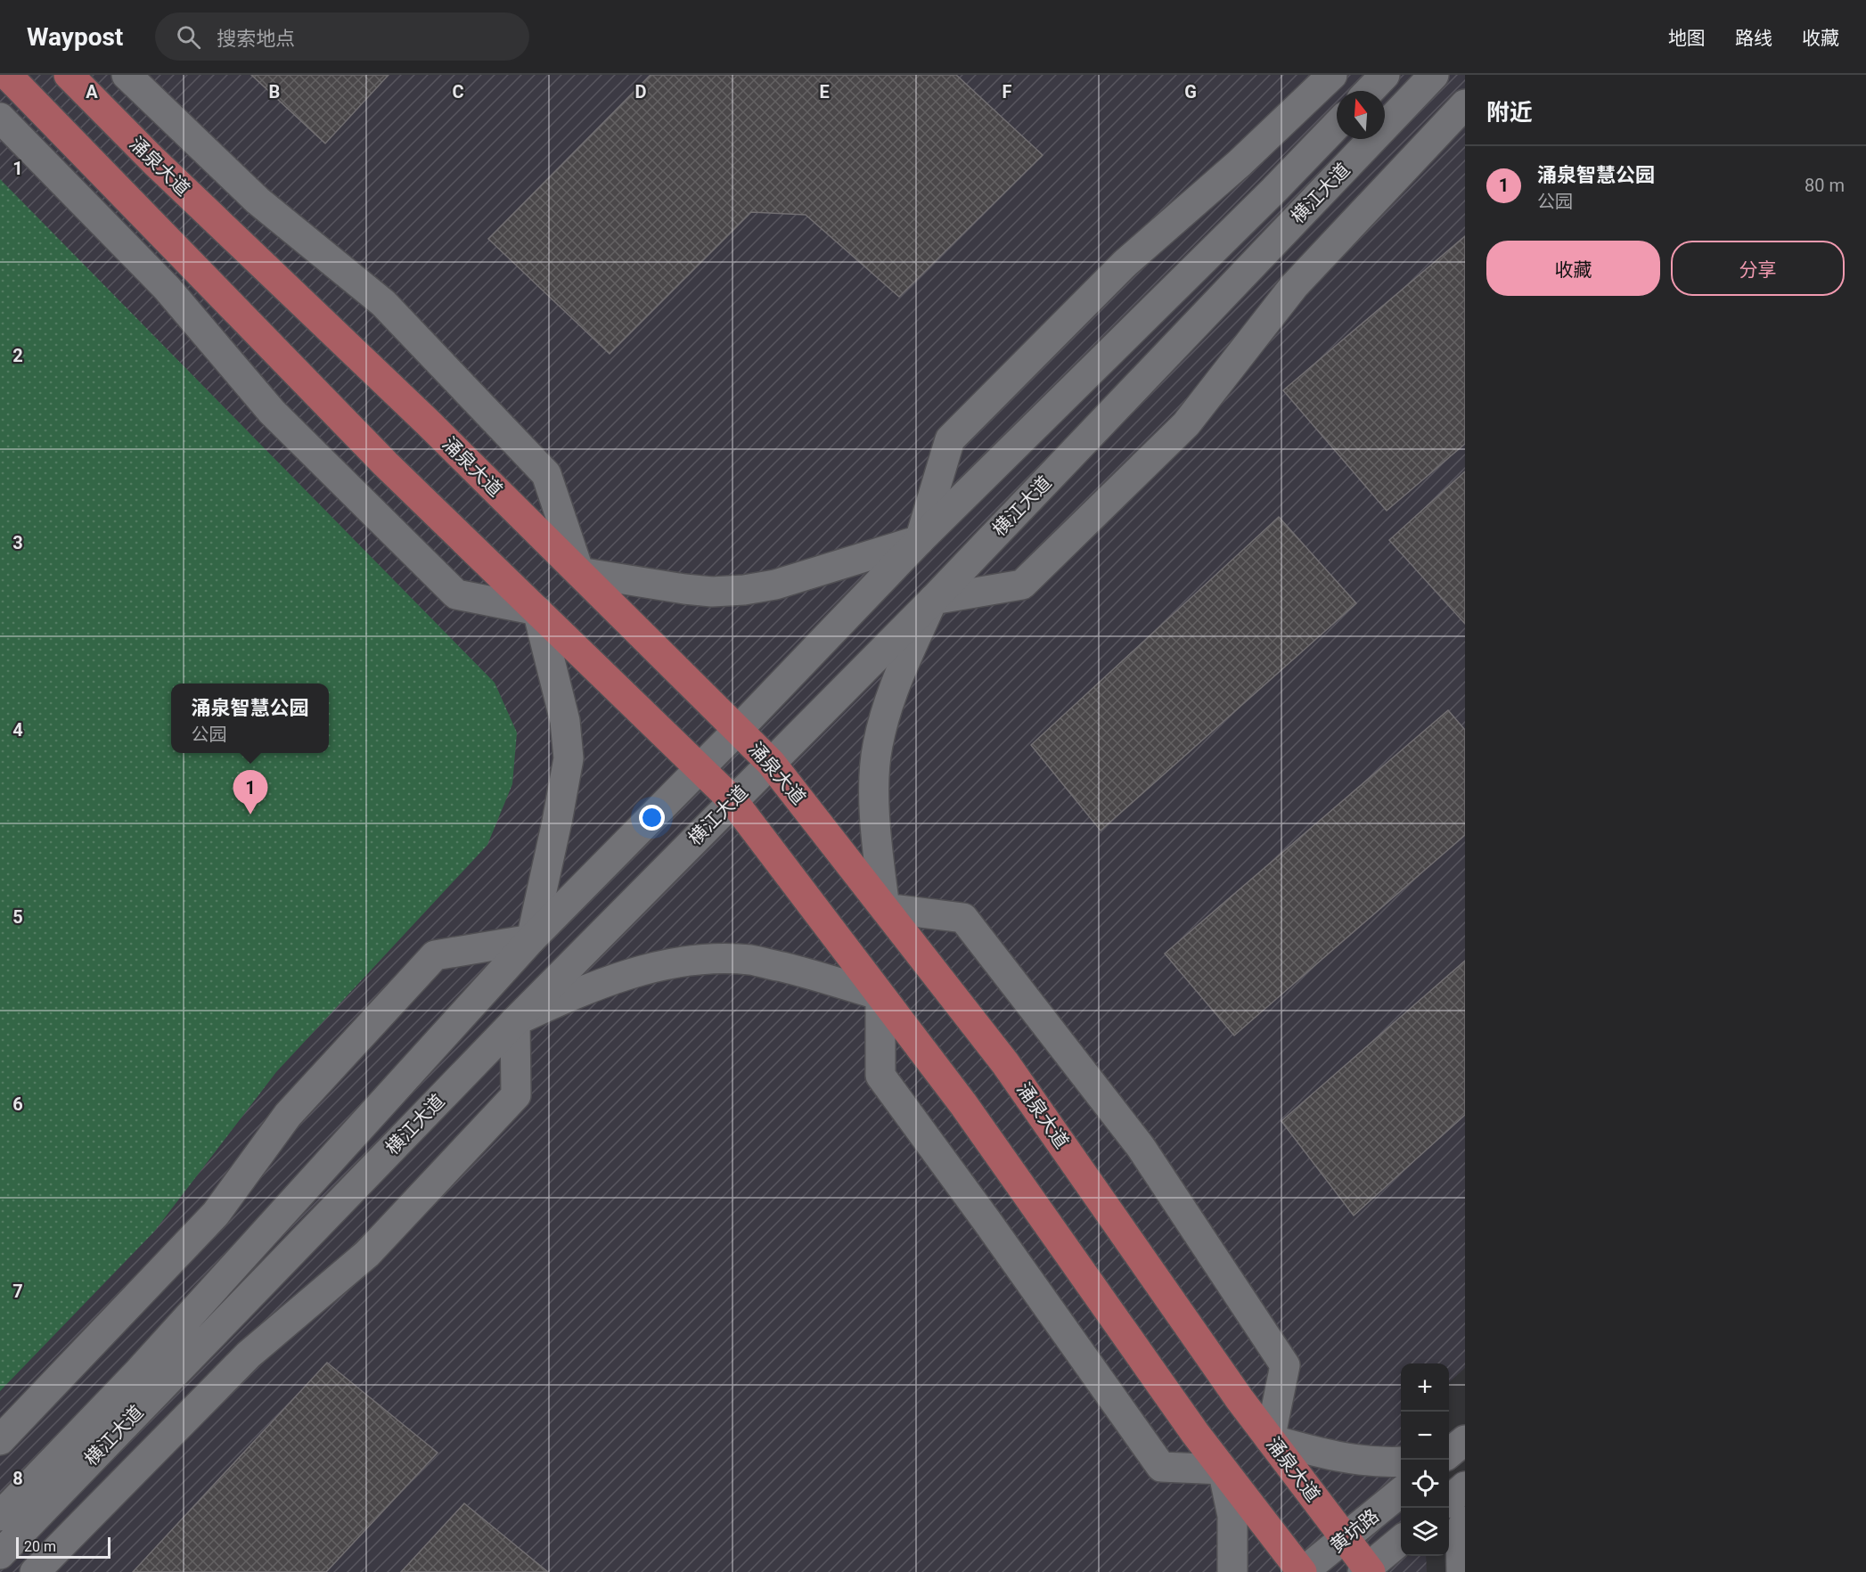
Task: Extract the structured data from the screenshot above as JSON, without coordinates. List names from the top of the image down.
{
  "streets": {
    "main road": ["涌泉大道"],
    "street": ["横江大道", "黄坑路"]
  },
  "crossings": [
    ["涌泉大道", "横江大道"],
    ["涌泉大道", "黄坑路"]
  ],
  "scale_bar": "20 m",
  "north": "top",
  "page": {
    "header": "Waypost",
    "search": "搜索地点",
    "nav": ["地图", "路线", "收藏"],
    "heading": "附近",
    "list": [
      {
        "mark": "1",
        "name": "涌泉智慧公园",
        "note": "公园",
        "value": "80 m"
      }
    ],
    "buttons": ["收藏", "分享"],
    "popup": ["涌泉智慧公园", "公园"],
    "pins": "1",
    "map_buttons": ["+", "−"],
    "scale": "20 m"
  },
  "grid": {
    "columns": [
      "A",
      "B",
      "C",
      "D",
      "E",
      "F",
      "G"
    ],
    "rows": [
      "1",
      "2",
      "3",
      "4",
      "5",
      "6",
      "7",
      "8"
    ]
  }
}
